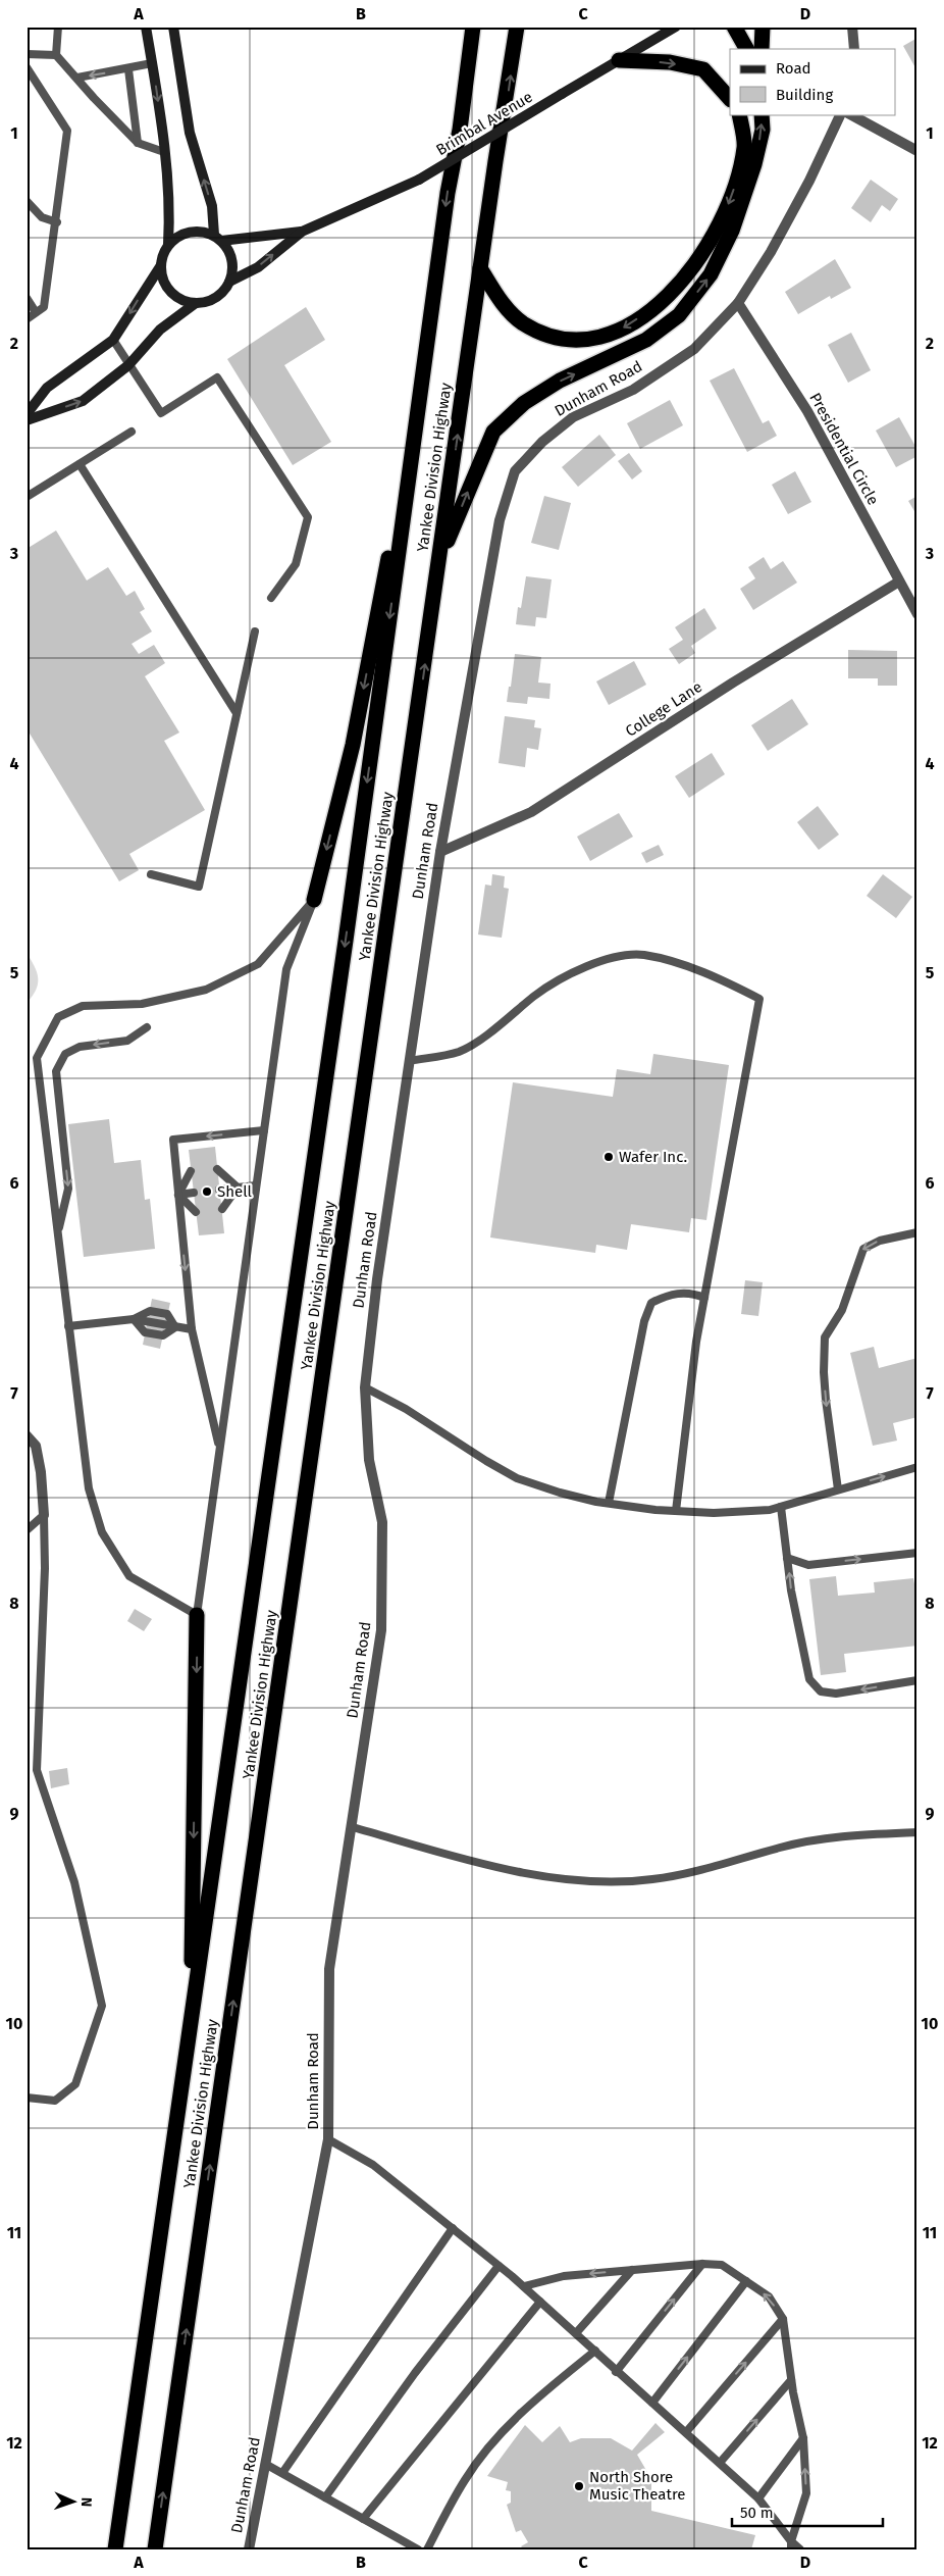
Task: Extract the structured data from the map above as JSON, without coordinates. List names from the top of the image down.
{
  "streets": {
    "highway": ["Yankee Division Highway"],
    "main road": ["Brimbal Avenue"],
    "street": ["Dunham Road", "Presidential Circle", "College Lane"]
  },
  "crossings": [
    ["Dunham Road", "Presidential Circle"],
    ["Dunham Road", "College Lane"],
    ["Presidential Circle", "College Lane"]
  ],
  "places": ["Wafer Inc.", "Shell", "North Shore Music Theatre"],
  "legend": ["Road", "Building"],
  "scale_bar": "50 m",
  "north": "right",
  "grid": {
    "columns": [
      "A",
      "B",
      "C",
      "D"
    ],
    "rows": [
      "1",
      "2",
      "3",
      "4",
      "5",
      "6",
      "7",
      "8",
      "9",
      "10",
      "11",
      "12"
    ]
  }
}
